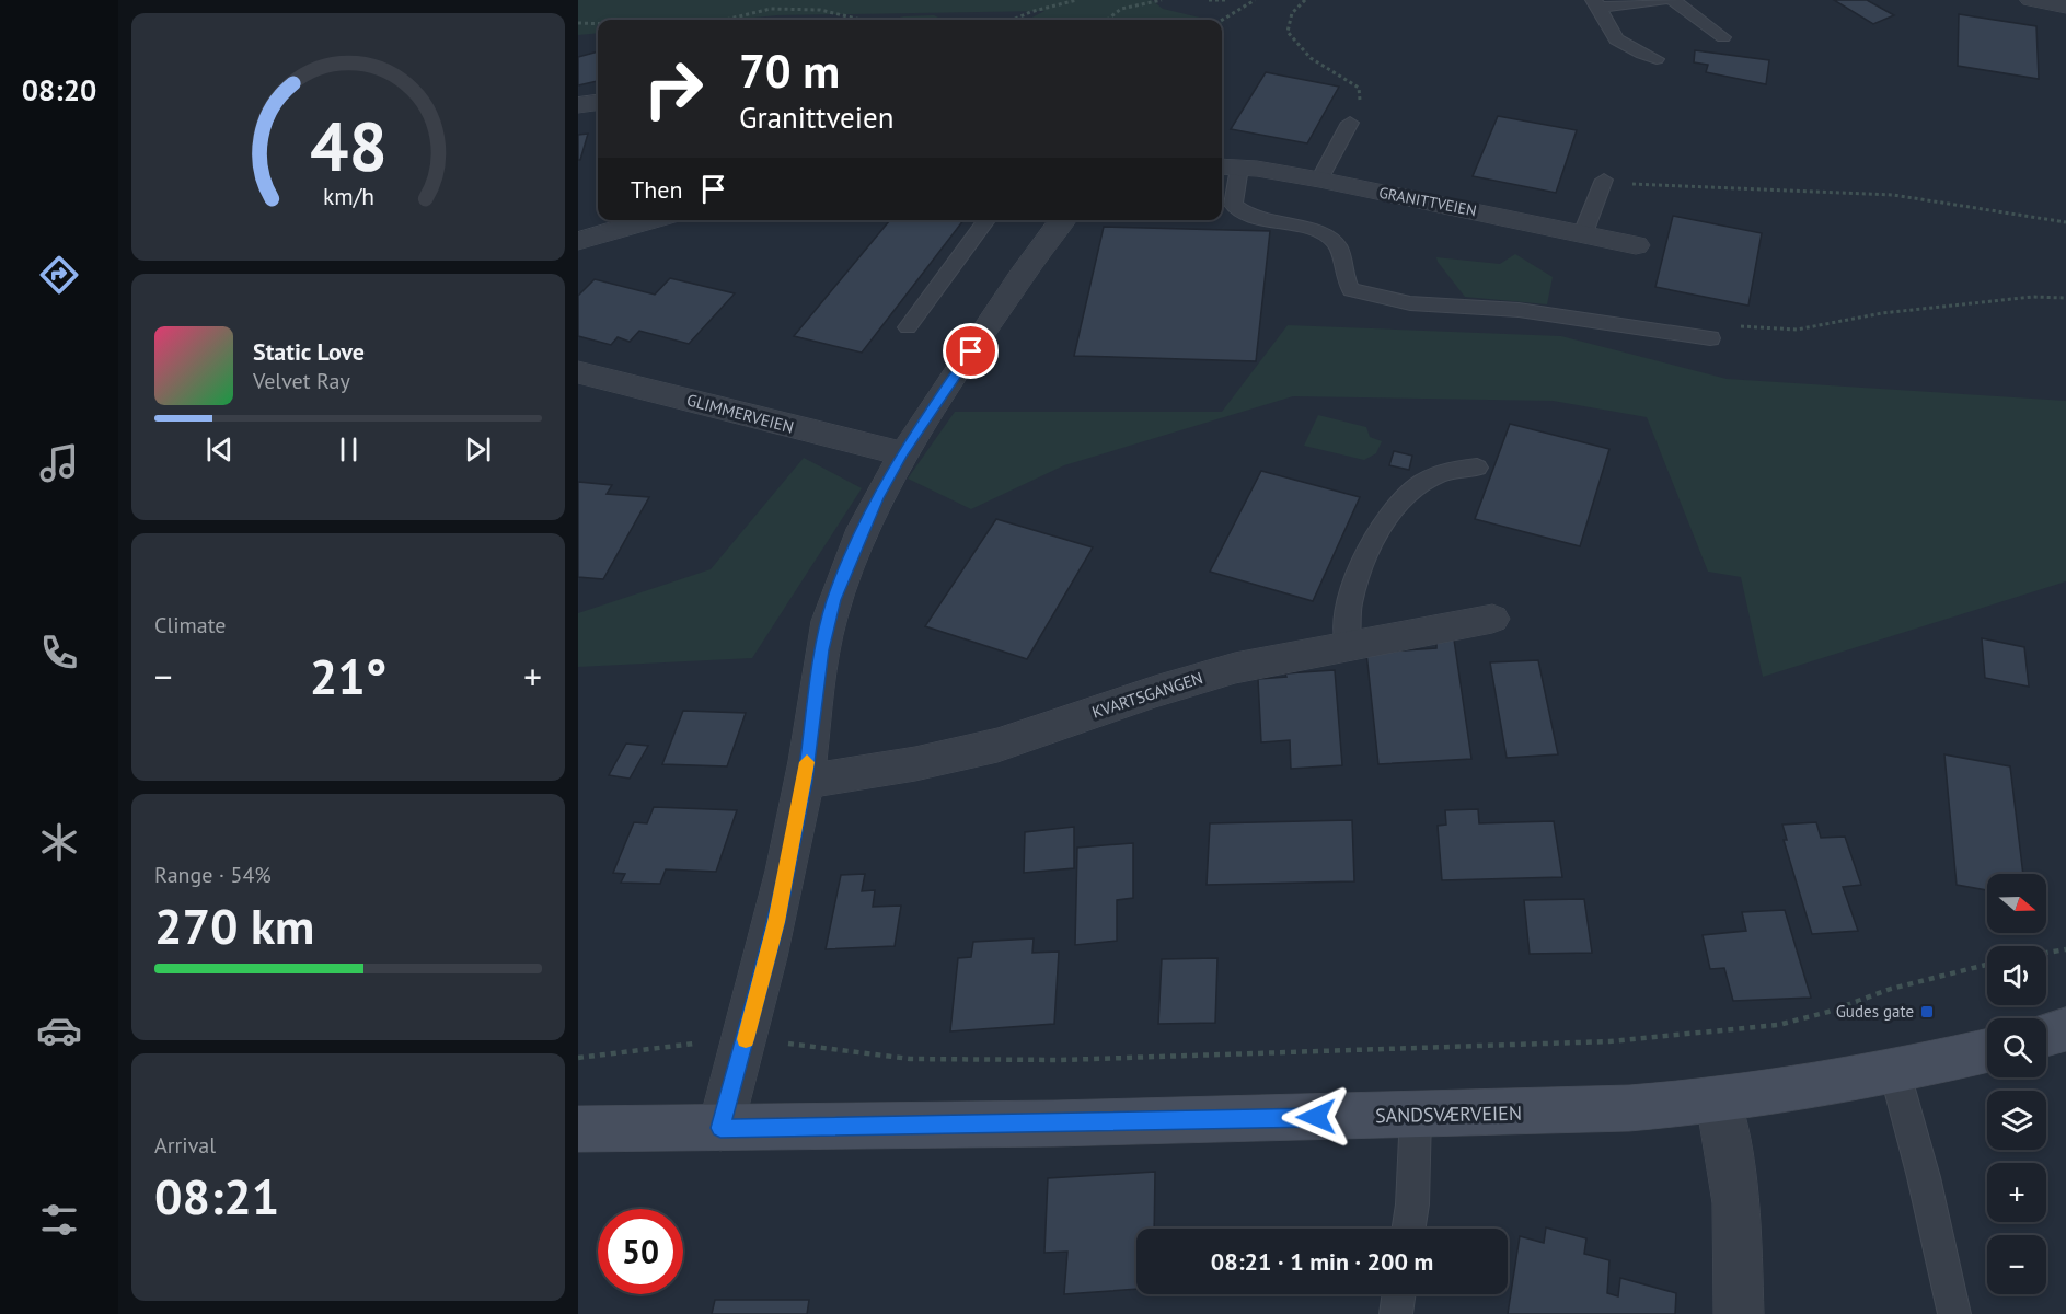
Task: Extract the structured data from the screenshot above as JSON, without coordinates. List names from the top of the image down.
{
  "streets": {
    "main road": ["SANDSVÆRVEIEN"],
    "street": ["GRANITTVEIEN", "GLIMMERVEIEN", "KVARTSGANGEN"]
  },
  "places": {
    "transit": ["Gudes gate"]
  },
  "north": "right",
  "page": {
    "tabs": "08:20",
    "turn": ["70 m", "Granittveien"],
    "then": "Then",
    "song": ["Static Love", "Velvet Ray"],
    "tile": [
      "Climate",
      ["Range · 54%", "270 km"],
      ["Arrival", "08:21"]
    ],
    "heat": ["−", "21°", "+"],
    "map_buttons": ["+", "−"],
    "limit": "50",
    "trip": "08:21 · 1 min · 200 m",
    "gauge": ["48", "km/h"]
  }
}
